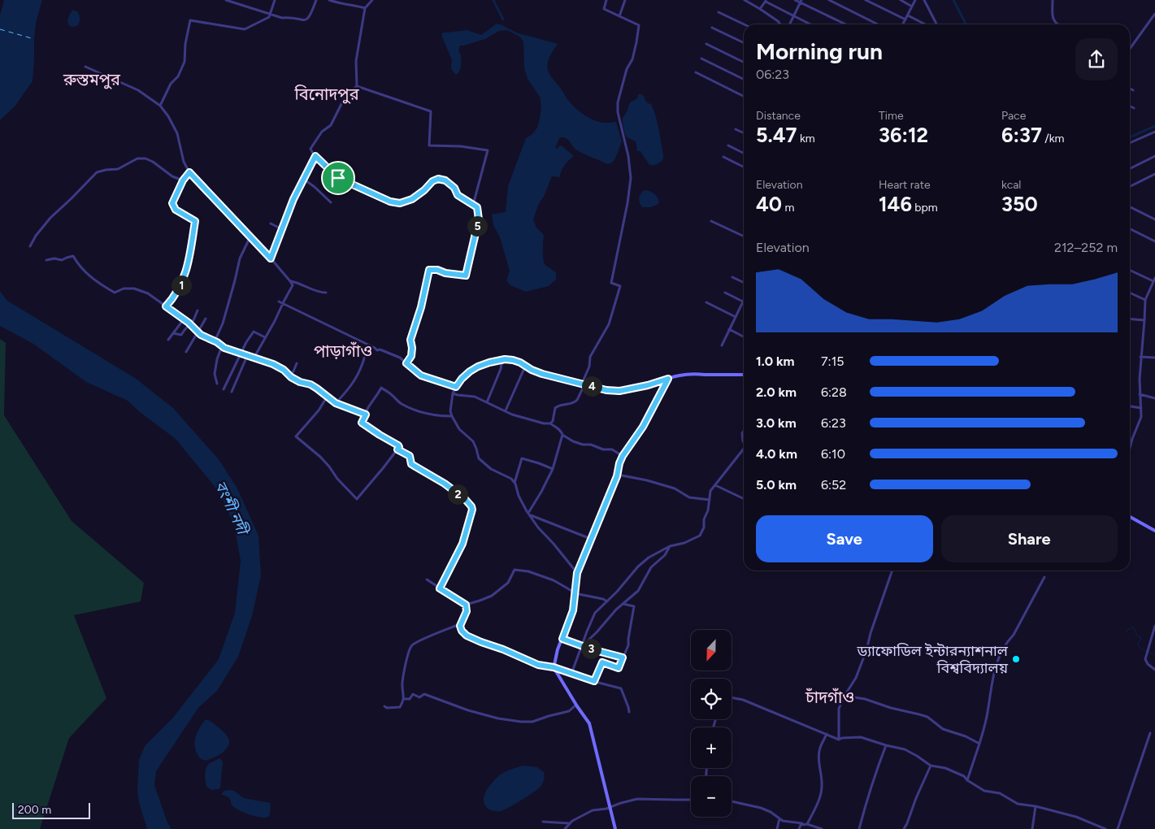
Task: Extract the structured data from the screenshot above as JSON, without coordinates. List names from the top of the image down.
{
  "districts": [
    "রুস্তমপুর",
    "বিনোদপুর",
    "পাড়াগাঁও",
    "চাঁদগাঁও"
  ],
  "water": ["বংশী নদী"],
  "places": ["ড্যাফোডিল ইন্টারন্যাশনাল বিশ্ববিদ্যালয়"],
  "scale_bar": "200 m",
  "north": "bottom",
  "page": {
    "heading": ["Morning run", "06:23"],
    "stats": [
      ["Distance", "5.47 km"],
      ["Time", "36:12"],
      ["Pace", "6:37 /km"],
      ["Elevation", "40 m"],
      ["Heart rate", "146 bpm"],
      ["kcal", "350"]
    ],
    "pins": [
      "5",
      "1",
      "4",
      "2",
      "3"
    ],
    "chart": ["Elevation", "212–252 m"],
    "list": [
      {
        "name": "1.0 km",
        "note": "7:15"
      },
      {
        "name": "2.0 km",
        "note": "6:28"
      },
      {
        "name": "3.0 km",
        "note": "6:23"
      },
      {
        "name": "4.0 km",
        "note": "6:10"
      },
      {
        "name": "5.0 km",
        "note": "6:52"
      }
    ],
    "buttons": ["Save", "Share"],
    "map_buttons": ["+", "−"],
    "scale": "200 m"
  }
}
